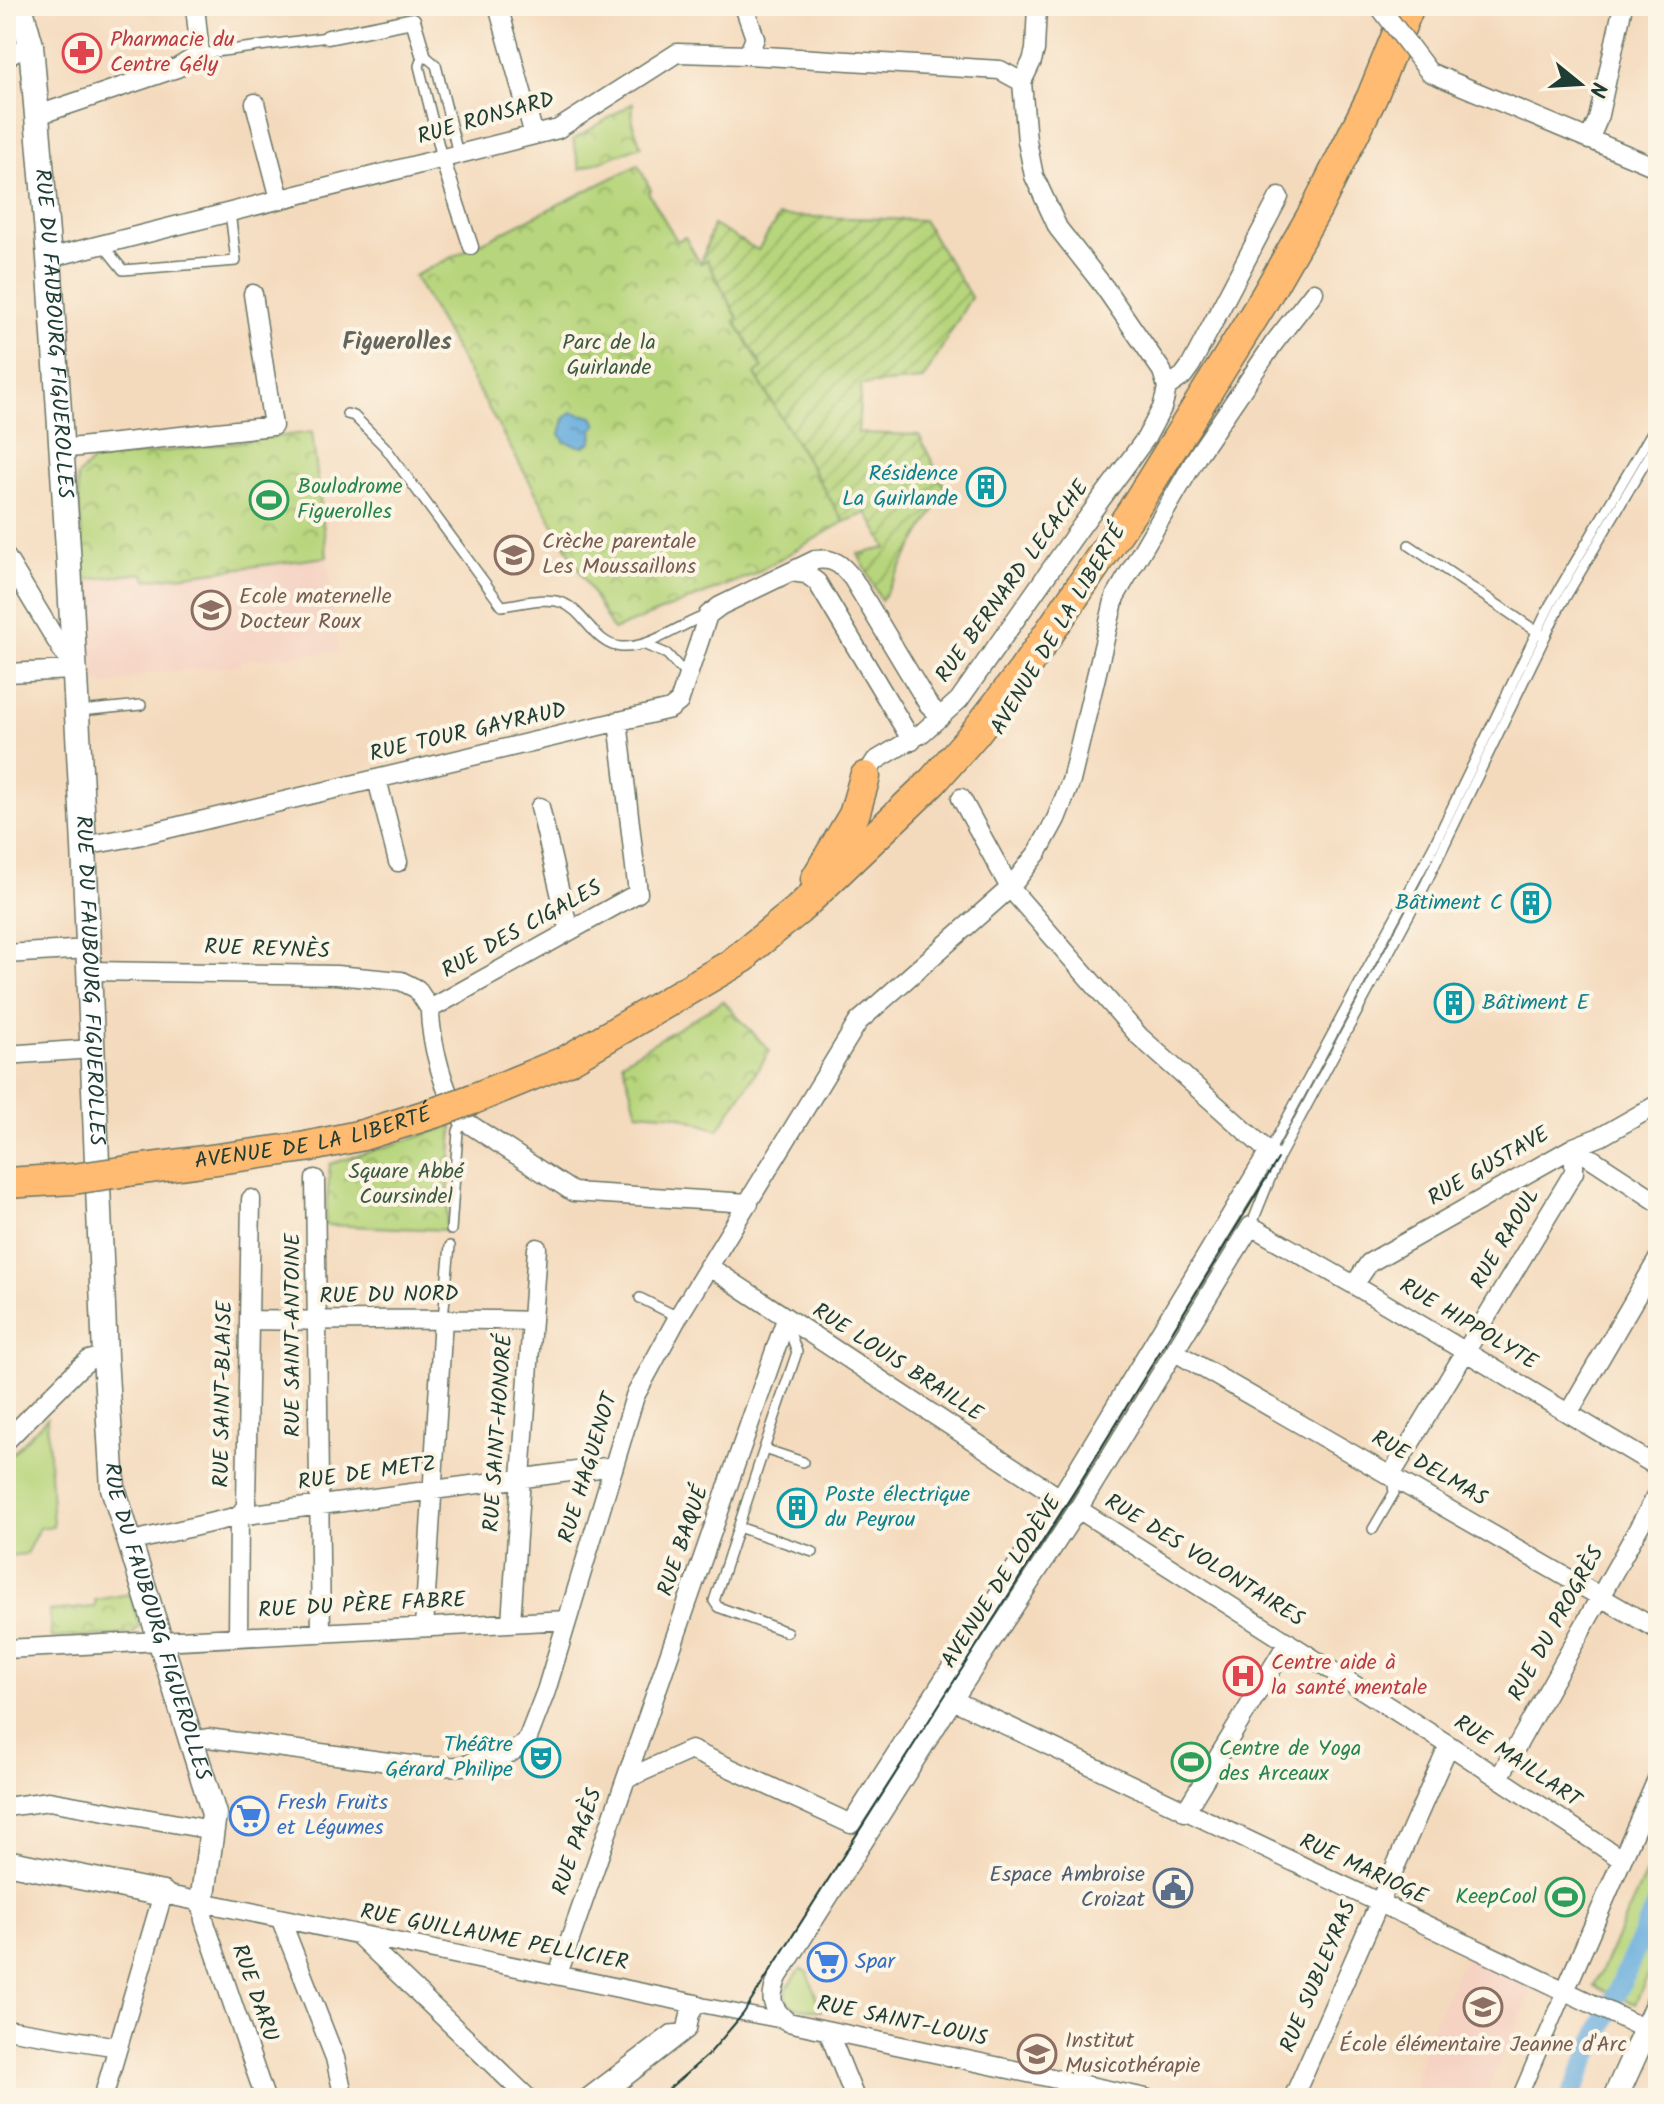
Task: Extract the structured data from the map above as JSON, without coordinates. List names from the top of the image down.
{
  "streets": {
    "main road": ["AVENUE DE LA LIBERTÉ"],
    "street": [
      "RUE RONSARD",
      "RUE DU FAUBOURG FIGUEROLLES",
      "RUE BERNARD LECACHE",
      "RUE TOUR GAYRAUD",
      "RUE DES CIGALES",
      "RUE REYNÈS",
      "RUE GUSTAVE",
      "RUE RAOUL",
      "RUE DU NORD",
      "RUE HIPPOLYTE",
      "RUE SAINT-ANTOINE",
      "RUE LOUIS BRAILLE",
      "RUE SAINT-BLAISE",
      "RUE SAINT-HONORÉ",
      "RUE HAGUENOT",
      "RUE DELMAS",
      "RUE DE METZ",
      "RUE BAQUÉ",
      "RUE DES VOLONTAIRES",
      "AVENUE DE LODÈVE",
      "RUE DU PÈRE FABRE",
      "RUE DU PROGRÈS",
      "RUE MAILLART",
      "RUE PAGÈS",
      "RUE MARIOGE",
      "RUE GUILLAUME PELLICIER",
      "RUE SUBLEYRAS",
      "RUE DARU",
      "RUE SAINT-LOUIS"
    ]
  },
  "crossings": [
    ["RUE RONSARD", "RUE DU FAUBOURG FIGUEROLLES"],
    ["RUE DU FAUBOURG FIGUEROLLES", "RUE TOUR GAYRAUD"],
    ["RUE DU FAUBOURG FIGUEROLLES", "RUE REYNÈS"],
    ["RUE DU FAUBOURG FIGUEROLLES", "RUE HAGUENOT"],
    ["RUE DU FAUBOURG FIGUEROLLES", "RUE DE METZ"],
    ["RUE DU FAUBOURG FIGUEROLLES", "RUE DU PÈRE FABRE"],
    ["RUE DU FAUBOURG FIGUEROLLES", "RUE GUILLAUME PELLICIER"],
    ["RUE DU FAUBOURG FIGUEROLLES", "RUE DARU"],
    ["RUE TOUR GAYRAUD", "RUE DES CIGALES"],
    ["RUE DES CIGALES", "RUE REYNÈS"],
    ["RUE GUSTAVE", "RUE RAOUL"],
    ["RUE GUSTAVE", "RUE HIPPOLYTE"],
    ["RUE RAOUL", "RUE HIPPOLYTE"],
    ["RUE RAOUL", "RUE DELMAS"],
    ["RUE DU NORD", "RUE SAINT-ANTOINE"],
    ["RUE DU NORD", "RUE SAINT-BLAISE"],
    ["RUE DU NORD", "RUE SAINT-HONORÉ"],
    ["RUE HIPPOLYTE", "AVENUE DE LODÈVE"],
    ["RUE SAINT-ANTOINE", "RUE DE METZ"],
    ["RUE SAINT-ANTOINE", "RUE DU PÈRE FABRE"],
    ["RUE LOUIS BRAILLE", "RUE HAGUENOT"],
    ["RUE LOUIS BRAILLE", "RUE BAQUÉ"],
    ["RUE LOUIS BRAILLE", "RUE PAGÈS"],
    ["RUE SAINT-BLAISE", "RUE DE METZ"],
    ["RUE SAINT-BLAISE", "RUE DU PÈRE FABRE"],
    ["RUE SAINT-HONORÉ", "RUE DE METZ"],
    ["RUE SAINT-HONORÉ", "RUE DU PÈRE FABRE"],
    ["RUE HAGUENOT", "RUE DE METZ"],
    ["RUE HAGUENOT", "RUE DU PÈRE FABRE"],
    ["RUE DELMAS", "AVENUE DE LODÈVE"],
    ["RUE DELMAS", "RUE DU PROGRÈS"],
    ["RUE BAQUÉ", "RUE PAGÈS"],
    ["RUE DES VOLONTAIRES", "AVENUE DE LODÈVE"],
    ["RUE DES VOLONTAIRES", "RUE MAILLART"],
    ["AVENUE DE LODÈVE", "RUE MARIOGE"],
    ["AVENUE DE LODÈVE", "RUE SAINT-LOUIS"],
    ["RUE DU PROGRÈS", "RUE MAILLART"],
    ["RUE MAILLART", "RUE SUBLEYRAS"],
    ["RUE PAGÈS", "RUE GUILLAUME PELLICIER"],
    ["RUE MARIOGE", "RUE SUBLEYRAS"],
    ["RUE GUILLAUME PELLICIER", "RUE DARU"],
    ["RUE GUILLAUME PELLICIER", "RUE SAINT-LOUIS"]
  ],
  "districts": ["Figuerolles"],
  "parks": ["Parc de la Guirlande", "Square Abbé Coursindel"],
  "places": {
    "pharmacy": ["Pharmacie du Centre Gély"],
    "building": [
      "Résidence La Guirlande",
      "Bâtiment C",
      "Bâtiment E",
      "Poste électrique du Peyrou"
    ],
    "sports": ["Boulodrome Figuerolles", "Centre de Yoga des Arceaux", "KeepCool"],
    "school or university": [
      "Crèche parentale Les Moussaillons",
      "Ecole maternelle Docteur Roux",
      "École élémentaire Jeanne d'Arc",
      "Institut Musicothérapie"
    ],
    "hospital": ["Centre aide à la santé mentale"],
    "theatre": ["Théâtre Gérard Philipe"],
    "supermarket": ["Fresh Fruits et Légumes", "Spar"],
    "public building": ["Espace Ambroise Croizat"]
  },
  "north": "right"
}
